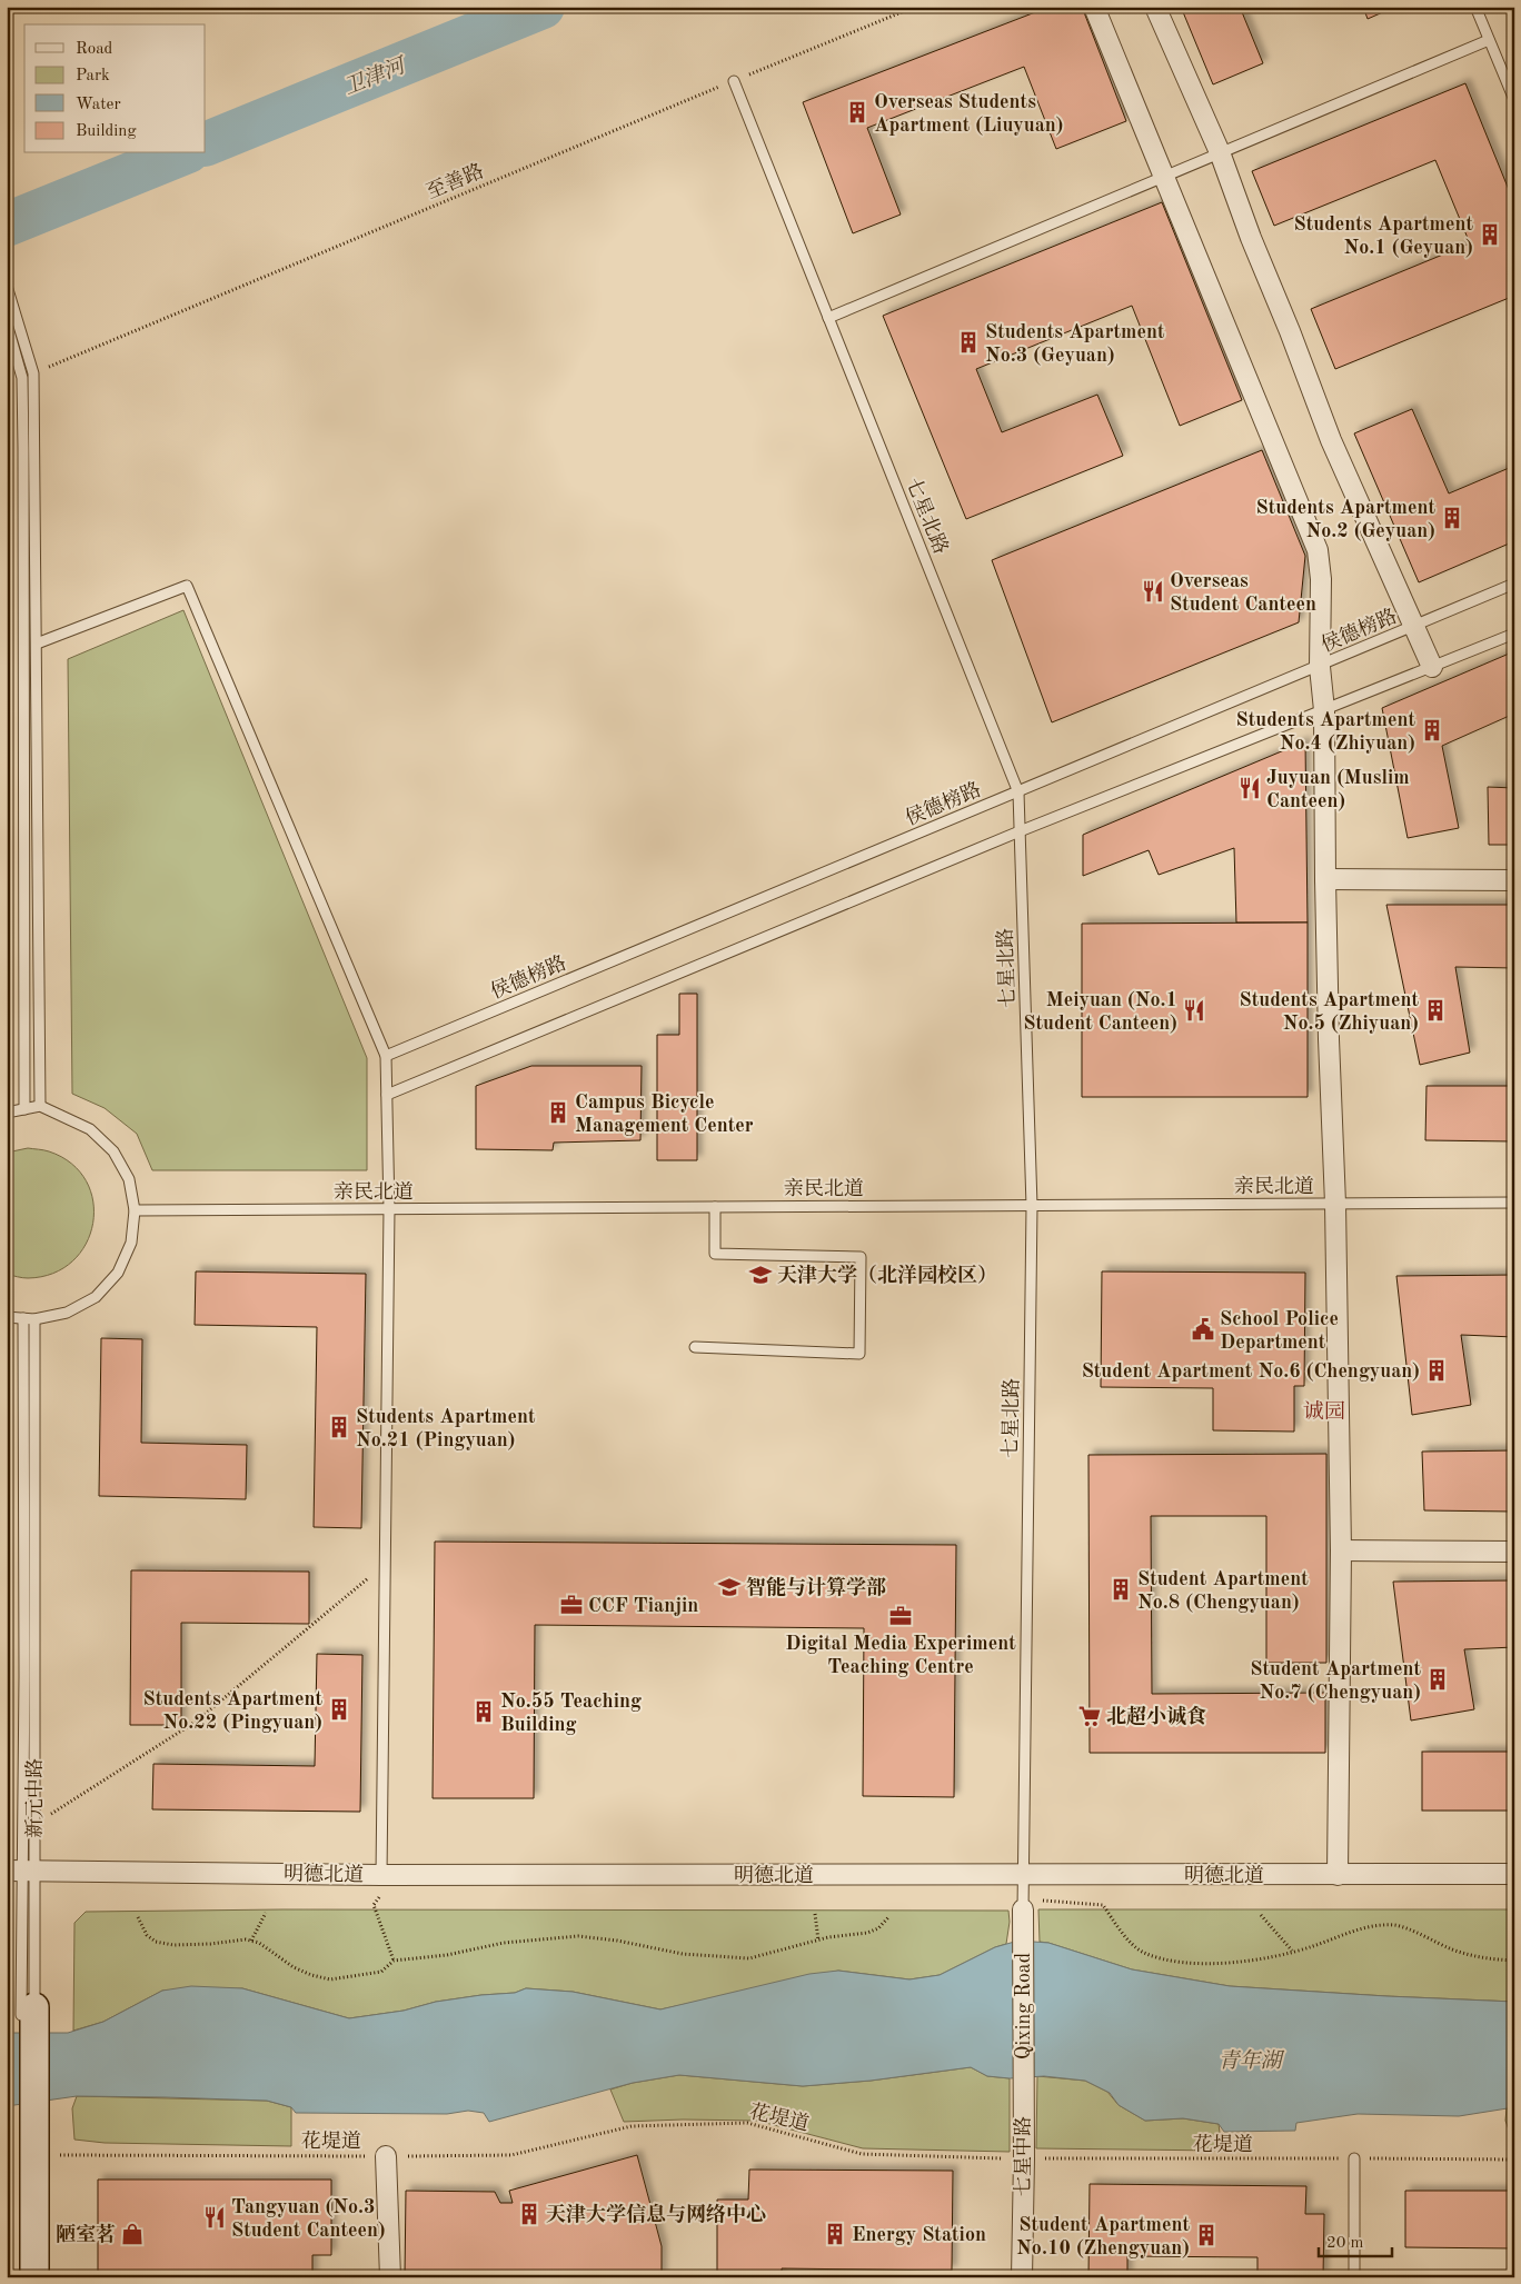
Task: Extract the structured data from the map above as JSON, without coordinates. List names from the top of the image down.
{
  "streets": {
    "street": [
      "新元中路",
      "明德北道",
      "Qixing Road",
      "七星中路"
    ],
    "lane": ["七星北路", "侯德榜路", "亲民北道"],
    "path": ["至善路", "花堤道"]
  },
  "crossings": [
    ["至善路", "七星北路"],
    ["七星北路", "侯德榜路"],
    ["七星北路", "亲民北道"],
    ["七星北路", "明德北道"],
    ["七星北路", "Qixing Road"],
    ["新元中路", "明德北道"],
    ["新元中路", "花堤道"],
    ["Qixing Road", "七星中路"],
    ["花堤道", "七星中路"]
  ],
  "districts": ["诚园"],
  "water": ["卫津河", "青年湖"],
  "places": {
    "building": [
      "Overseas Students Apartment (Liuyuan)",
      "Students Apartment No.1 (Geyuan)",
      "Students Apartment No.3 (Geyuan)",
      "Students Apartment No.2 (Geyuan)",
      "Students Apartment No.4 (Zhiyuan)",
      "Students Apartment No.5 (Zhiyuan)",
      "Campus Bicycle Management Center",
      "Student Apartment No.6 (Chengyuan)",
      "Students Apartment No.21 (Pingyuan)",
      "Student Apartment No.8 (Chengyuan)",
      "Student Apartment No.7 (Chengyuan)",
      "Students Apartment No.22 (Pingyuan)",
      "No.55 Teaching Building",
      "天津大学信息与网络中心",
      "Energy Station",
      "Student Apartment No.10 (Zhengyuan)"
    ],
    "restaurant": [
      "Overseas Student Canteen",
      "Juyuan (Muslim Canteen)",
      "Meiyuan (No.1 Student Canteen)",
      "Tangyuan (No.3 Student Canteen)"
    ],
    "school or university": ["天津大学（北洋园校区）", "智能与计算学部"],
    "public building": ["School Police Department"],
    "office": ["CCF Tianjin", "Digital Media Experiment Teaching Centre"],
    "supermarket": ["北超小诚食"],
    "shop": ["陋室茗"]
  },
  "legend": [
    "Road",
    "Park",
    "Water",
    "Building"
  ],
  "scale_bar": "20 m"
}
